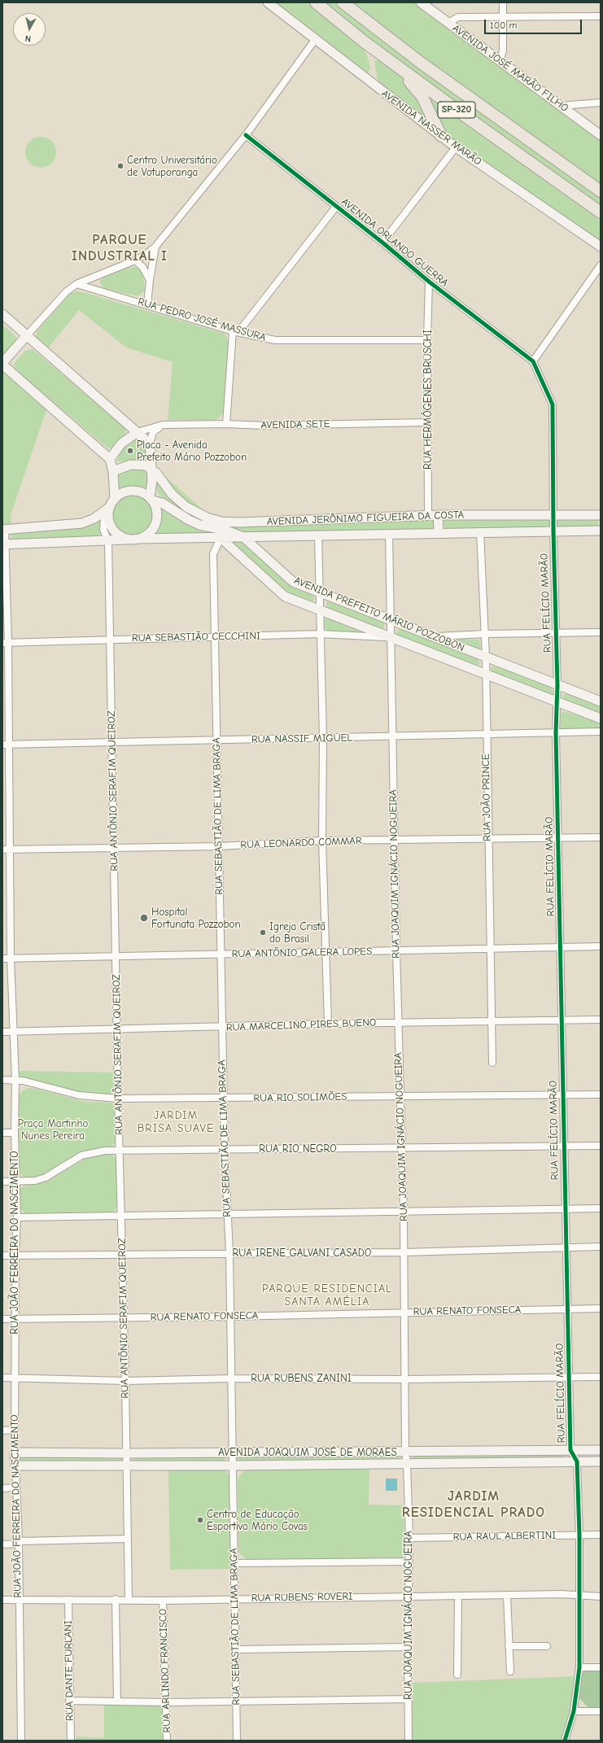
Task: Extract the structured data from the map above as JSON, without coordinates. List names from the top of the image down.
{
  "streets": {
    "highway": ["SP-320"],
    "street": [
      "AVENIDA JOSÉ MARÃO FILHO",
      "AVENIDA NASSER MARÃO",
      "AVENIDA ORLANDO GUERRA",
      "RUA PEDRO JOSÉ MASSURA",
      "RUA HERMÓGENES BRUSCHI",
      "AVENIDA SETE",
      "AVENIDA JERÔNIMO FIGUEIRA DA COSTA",
      "RUA FELÍCIO MARÃO",
      "AVENIDA PREFEITO MÁRIO POZZOBON",
      "RUA SEBASTIÃO CECCHINI",
      "RUA NASSIF MIGUEL",
      "RUA ANTÔNIO SERAFIM QUEIROZ",
      "RUA JOÃO PRINCE",
      "RUA SEBASTIÃO DE LIMA BRAGA",
      "RUA LEONARDO COMMAR",
      "RUA JOAQUIM IGNÁCIO NOGUEIRA",
      "RUA ANTÔNIO GALERA LOPES",
      "RUA MARCELINO PIRES BUENO",
      "RUA RIO SOLIMÕES",
      "RUA RIO NEGRO",
      "RUA JOÃO FERREIRA DO NASCIMENTO",
      "RUA IRENE GALVANI CASADO",
      "RUA RENATO FONSECA",
      "RUA RUBENS ZANINI",
      "AVENIDA JOAQUIM JOSÉ DE MORAES",
      "RUA RAUL ALBERTINI",
      "RUA RUBENS ROVERI",
      "RUA DANTE FURLANI",
      "RUA ARLINDO FRANCISCO"
    ]
  },
  "crossings": [
    ["AVENIDA ORLANDO GUERRA", "RUA HERMÓGENES BRUSCHI"],
    ["AVENIDA ORLANDO GUERRA", "RUA FELÍCIO MARÃO"],
    ["RUA PEDRO JOSÉ MASSURA", "RUA HERMÓGENES BRUSCHI"],
    ["RUA HERMÓGENES BRUSCHI", "AVENIDA SETE"],
    ["RUA HERMÓGENES BRUSCHI", "AVENIDA JERÔNIMO FIGUEIRA DA COSTA"],
    ["AVENIDA JERÔNIMO FIGUEIRA DA COSTA", "RUA FELÍCIO MARÃO"],
    ["AVENIDA JERÔNIMO FIGUEIRA DA COSTA", "AVENIDA PREFEITO MÁRIO POZZOBON"],
    ["AVENIDA JERÔNIMO FIGUEIRA DA COSTA", "RUA ANTÔNIO SERAFIM QUEIROZ"],
    ["AVENIDA JERÔNIMO FIGUEIRA DA COSTA", "RUA JOÃO PRINCE"],
    ["AVENIDA JERÔNIMO FIGUEIRA DA COSTA", "RUA SEBASTIÃO DE LIMA BRAGA"],
    ["AVENIDA JERÔNIMO FIGUEIRA DA COSTA", "RUA JOAQUIM IGNÁCIO NOGUEIRA"],
    ["RUA FELÍCIO MARÃO", "AVENIDA PREFEITO MÁRIO POZZOBON"],
    ["RUA FELÍCIO MARÃO", "RUA NASSIF MIGUEL"],
    ["RUA FELÍCIO MARÃO", "RUA LEONARDO COMMAR"],
    ["RUA FELÍCIO MARÃO", "RUA ANTÔNIO GALERA LOPES"],
    ["RUA FELÍCIO MARÃO", "RUA MARCELINO PIRES BUENO"],
    ["RUA FELÍCIO MARÃO", "RUA RIO SOLIMÕES"],
    ["RUA FELÍCIO MARÃO", "RUA RIO NEGRO"],
    ["RUA FELÍCIO MARÃO", "RUA IRENE GALVANI CASADO"],
    ["RUA FELÍCIO MARÃO", "RUA RENATO FONSECA"],
    ["RUA FELÍCIO MARÃO", "RUA RUBENS ZANINI"],
    ["RUA FELÍCIO MARÃO", "AVENIDA JOAQUIM JOSÉ DE MORAES"],
    ["RUA FELÍCIO MARÃO", "RUA RAUL ALBERTINI"],
    ["RUA FELÍCIO MARÃO", "RUA RUBENS ROVERI"],
    ["AVENIDA PREFEITO MÁRIO POZZOBON", "RUA SEBASTIÃO CECCHINI"],
    ["AVENIDA PREFEITO MÁRIO POZZOBON", "RUA ANTÔNIO SERAFIM QUEIROZ"],
    ["AVENIDA PREFEITO MÁRIO POZZOBON", "RUA JOÃO PRINCE"],
    ["AVENIDA PREFEITO MÁRIO POZZOBON", "RUA SEBASTIÃO DE LIMA BRAGA"],
    ["AVENIDA PREFEITO MÁRIO POZZOBON", "RUA JOAQUIM IGNÁCIO NOGUEIRA"],
    ["RUA SEBASTIÃO CECCHINI", "RUA ANTÔNIO SERAFIM QUEIROZ"],
    ["RUA SEBASTIÃO CECCHINI", "RUA SEBASTIÃO DE LIMA BRAGA"],
    ["RUA SEBASTIÃO CECCHINI", "RUA JOAQUIM IGNÁCIO NOGUEIRA"],
    ["RUA SEBASTIÃO CECCHINI", "RUA JOÃO FERREIRA DO NASCIMENTO"],
    ["RUA NASSIF MIGUEL", "RUA ANTÔNIO SERAFIM QUEIROZ"],
    ["RUA NASSIF MIGUEL", "RUA JOÃO PRINCE"],
    ["RUA NASSIF MIGUEL", "RUA SEBASTIÃO DE LIMA BRAGA"],
    ["RUA NASSIF MIGUEL", "RUA JOAQUIM IGNÁCIO NOGUEIRA"],
    ["RUA NASSIF MIGUEL", "RUA JOÃO FERREIRA DO NASCIMENTO"],
    ["RUA ANTÔNIO SERAFIM QUEIROZ", "RUA LEONARDO COMMAR"],
    ["RUA ANTÔNIO SERAFIM QUEIROZ", "RUA ANTÔNIO GALERA LOPES"],
    ["RUA ANTÔNIO SERAFIM QUEIROZ", "RUA MARCELINO PIRES BUENO"],
    ["RUA ANTÔNIO SERAFIM QUEIROZ", "RUA RIO SOLIMÕES"],
    ["RUA ANTÔNIO SERAFIM QUEIROZ", "RUA RIO NEGRO"],
    ["RUA ANTÔNIO SERAFIM QUEIROZ", "RUA IRENE GALVANI CASADO"],
    ["RUA ANTÔNIO SERAFIM QUEIROZ", "RUA RENATO FONSECA"],
    ["RUA ANTÔNIO SERAFIM QUEIROZ", "RUA RUBENS ZANINI"],
    ["RUA ANTÔNIO SERAFIM QUEIROZ", "AVENIDA JOAQUIM JOSÉ DE MORAES"],
    ["RUA ANTÔNIO SERAFIM QUEIROZ", "RUA RUBENS ROVERI"],
    ["RUA JOÃO PRINCE", "RUA LEONARDO COMMAR"],
    ["RUA JOÃO PRINCE", "RUA ANTÔNIO GALERA LOPES"],
    ["RUA JOÃO PRINCE", "RUA MARCELINO PIRES BUENO"],
    ["RUA SEBASTIÃO DE LIMA BRAGA", "RUA LEONARDO COMMAR"],
    ["RUA SEBASTIÃO DE LIMA BRAGA", "RUA ANTÔNIO GALERA LOPES"],
    ["RUA SEBASTIÃO DE LIMA BRAGA", "RUA MARCELINO PIRES BUENO"],
    ["RUA SEBASTIÃO DE LIMA BRAGA", "RUA RIO SOLIMÕES"],
    ["RUA SEBASTIÃO DE LIMA BRAGA", "RUA RIO NEGRO"],
    ["RUA SEBASTIÃO DE LIMA BRAGA", "RUA IRENE GALVANI CASADO"],
    ["RUA SEBASTIÃO DE LIMA BRAGA", "RUA RENATO FONSECA"],
    ["RUA SEBASTIÃO DE LIMA BRAGA", "RUA RUBENS ZANINI"],
    ["RUA SEBASTIÃO DE LIMA BRAGA", "AVENIDA JOAQUIM JOSÉ DE MORAES"],
    ["RUA SEBASTIÃO DE LIMA BRAGA", "RUA RUBENS ROVERI"],
    ["RUA LEONARDO COMMAR", "RUA JOAQUIM IGNÁCIO NOGUEIRA"],
    ["RUA LEONARDO COMMAR", "RUA JOÃO FERREIRA DO NASCIMENTO"],
    ["RUA JOAQUIM IGNÁCIO NOGUEIRA", "RUA ANTÔNIO GALERA LOPES"],
    ["RUA JOAQUIM IGNÁCIO NOGUEIRA", "RUA MARCELINO PIRES BUENO"],
    ["RUA JOAQUIM IGNÁCIO NOGUEIRA", "RUA RIO SOLIMÕES"],
    ["RUA JOAQUIM IGNÁCIO NOGUEIRA", "RUA RIO NEGRO"],
    ["RUA JOAQUIM IGNÁCIO NOGUEIRA", "RUA IRENE GALVANI CASADO"],
    ["RUA JOAQUIM IGNÁCIO NOGUEIRA", "RUA RENATO FONSECA"],
    ["RUA JOAQUIM IGNÁCIO NOGUEIRA", "RUA RUBENS ZANINI"],
    ["RUA JOAQUIM IGNÁCIO NOGUEIRA", "AVENIDA JOAQUIM JOSÉ DE MORAES"],
    ["RUA JOAQUIM IGNÁCIO NOGUEIRA", "RUA RAUL ALBERTINI"],
    ["RUA JOAQUIM IGNÁCIO NOGUEIRA", "RUA RUBENS ROVERI"],
    ["RUA ANTÔNIO GALERA LOPES", "RUA JOÃO FERREIRA DO NASCIMENTO"],
    ["RUA MARCELINO PIRES BUENO", "RUA JOÃO FERREIRA DO NASCIMENTO"],
    ["RUA RIO SOLIMÕES", "RUA JOÃO FERREIRA DO NASCIMENTO"],
    ["RUA RIO NEGRO", "RUA JOÃO FERREIRA DO NASCIMENTO"],
    ["RUA JOÃO FERREIRA DO NASCIMENTO", "RUA IRENE GALVANI CASADO"],
    ["RUA JOÃO FERREIRA DO NASCIMENTO", "RUA RENATO FONSECA"],
    ["RUA JOÃO FERREIRA DO NASCIMENTO", "RUA RUBENS ZANINI"],
    ["RUA JOÃO FERREIRA DO NASCIMENTO", "AVENIDA JOAQUIM JOSÉ DE MORAES"],
    ["RUA JOÃO FERREIRA DO NASCIMENTO", "RUA RUBENS ROVERI"],
    ["RUA RUBENS ROVERI", "RUA DANTE FURLANI"],
    ["RUA RUBENS ROVERI", "RUA ARLINDO FRANCISCO"]
  ],
  "districts": [
    "PARQUE INDUSTRIAL I",
    "JARDIM BRISA SUAVE",
    "PARQUE RESIDENCIAL SANTA AMÉLIA",
    "JARDIM RESIDENCIAL PRADO"
  ],
  "parks": ["Praça Martinho Nunes Pereira"],
  "places": [
    "Centro Universitário de Votuporanga",
    "Placa - Avenida Prefeito Mário Pozzobon",
    "Hospital Fortunata Pozzobon",
    "Igreja Cristã do Brasil",
    "Centro de Educação Esportiva Mário Covas"
  ],
  "scale_bar": "100 m",
  "north": "bottom"
}
